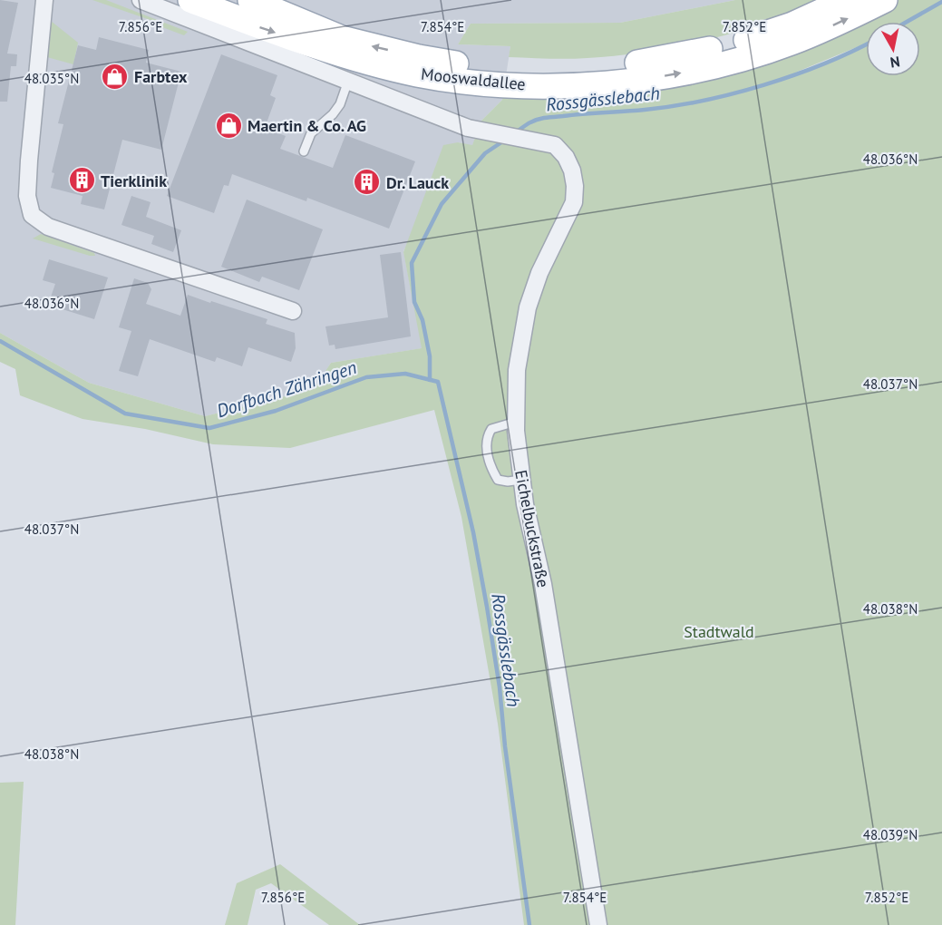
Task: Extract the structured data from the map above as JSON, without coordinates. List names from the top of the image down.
{
  "streets": {
    "main road": ["Mooswaldallee"],
    "street": ["Eichelbuckstraße"]
  },
  "crossings": [
    ["Mooswaldallee", "Eichelbuckstraße"]
  ],
  "water": ["Rossgässlebach", "Dorfbach Zähringen"],
  "parks": ["Stadtwald"],
  "places": {
    "shop": ["Farbtex", "Maertin & Co. AG"],
    "building": ["Tierklinik", "Dr. Lauck"]
  },
  "north": "bottom",
  "coordinates": [
    "7.856°E",
    "7.854°E",
    "7.852°E",
    "48.035°N",
    "48.036°N",
    "48.037°N",
    "48.038°N",
    "48.039°N"
  ]
}
